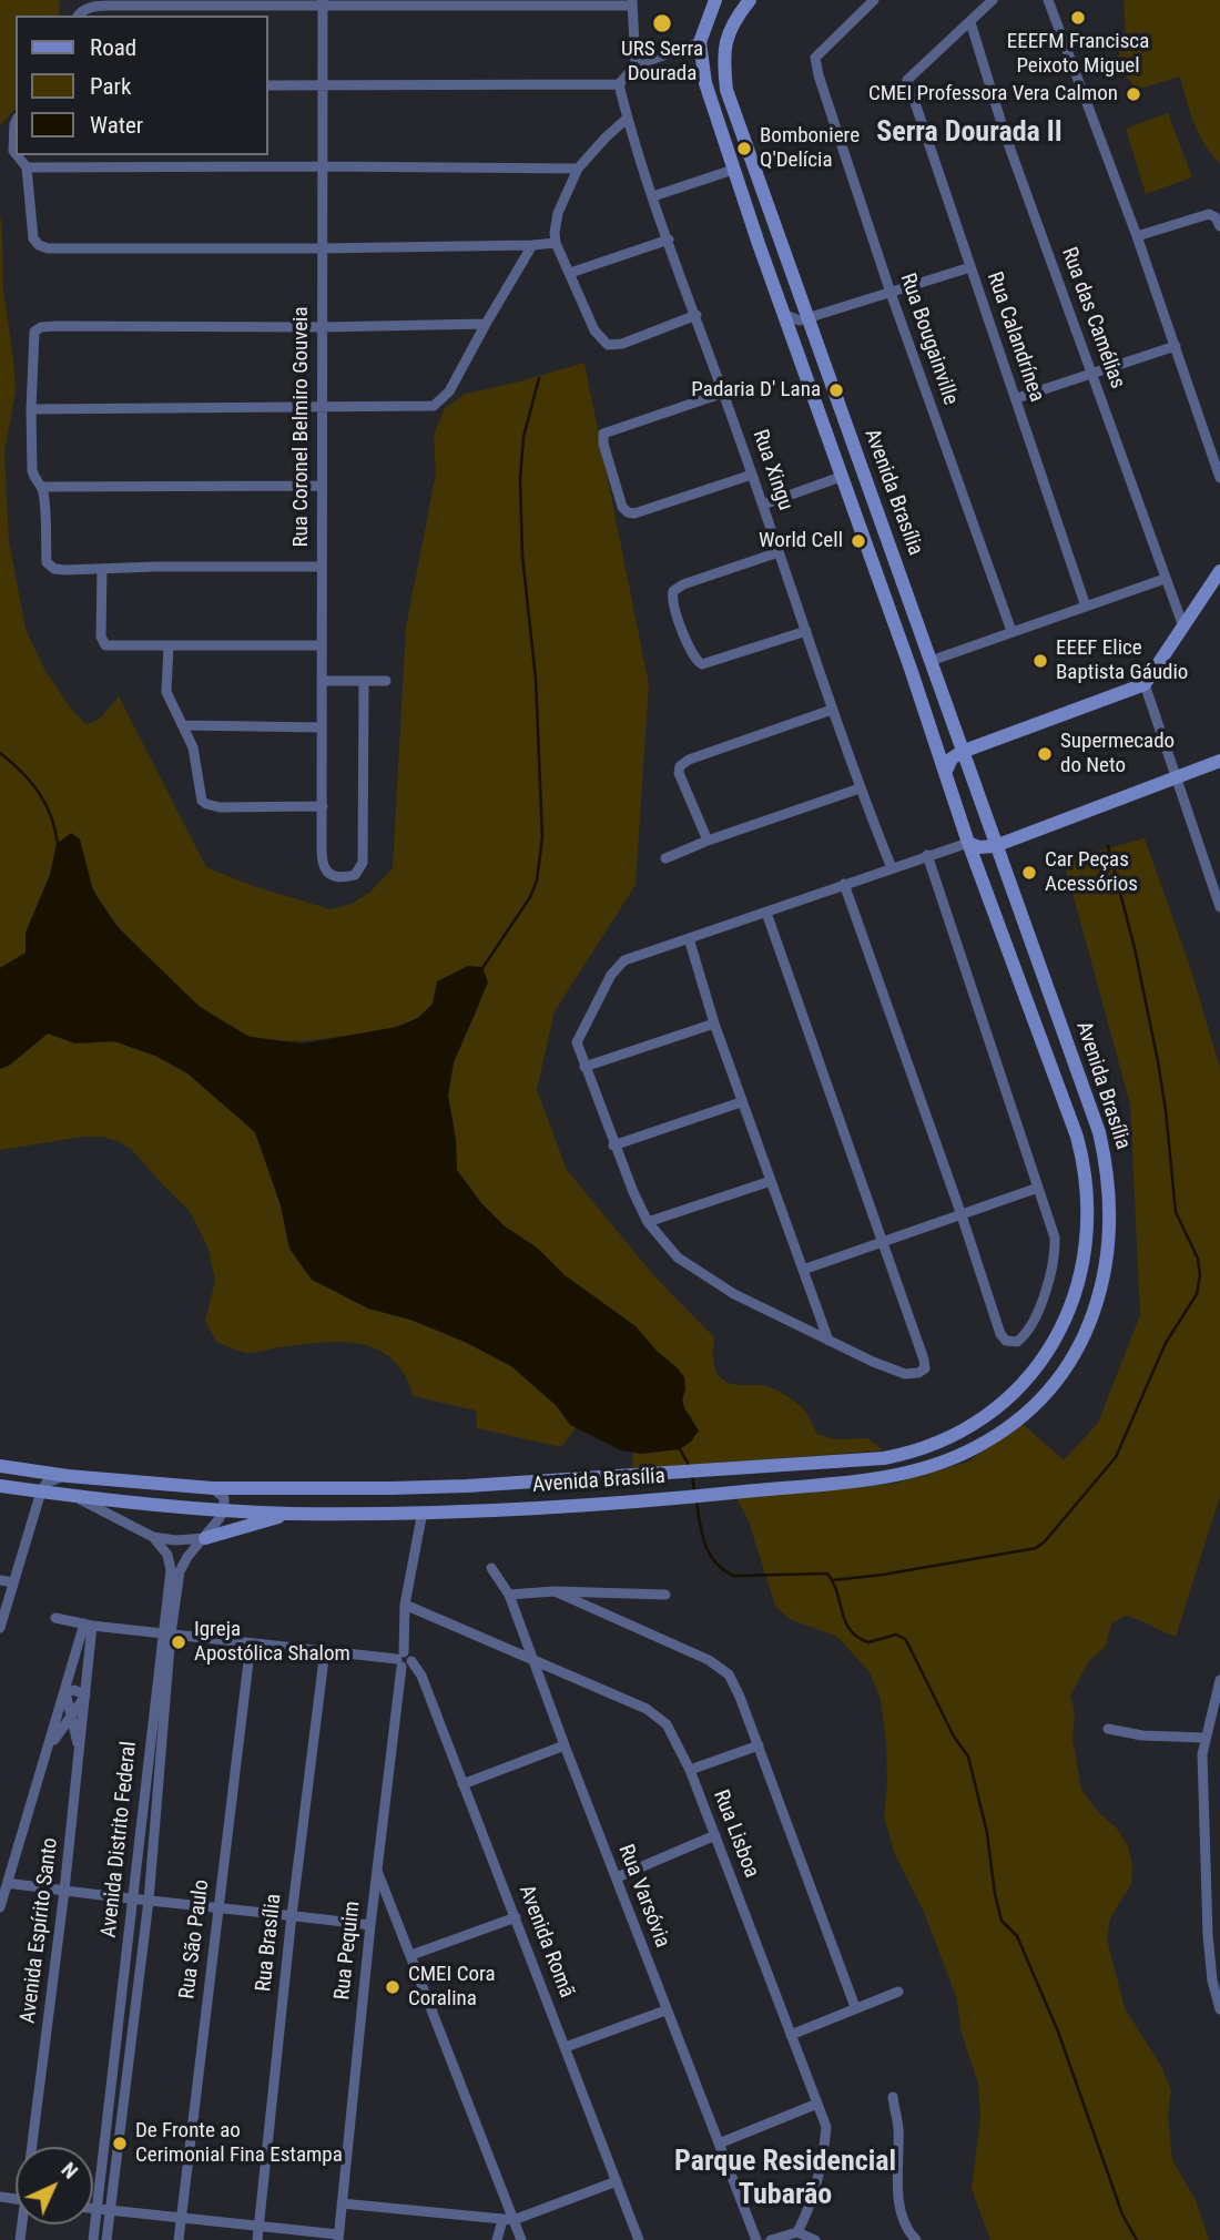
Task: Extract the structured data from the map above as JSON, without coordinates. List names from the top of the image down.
{
  "streets": {
    "street": [
      "Rua das Camélias",
      "Rua Calandrínea",
      "Rua Bougainville",
      "Rua Coronel Belmiro Gouveia",
      "Rua Xingu",
      "Avenida Brasília",
      "Rua Lisboa",
      "Avenida Distrito Federal",
      "Rua Varsóvia",
      "Avenida Espírito Santo",
      "Rua São Paulo",
      "Avenida Romã",
      "Rua Brasília",
      "Rua Pequim"
    ]
  },
  "crossings": [
    ["Rua das Camélias", "Rua Calandrínea"],
    ["Avenida Brasília", "Avenida Distrito Federal"],
    ["Avenida Brasília", "Rua Pequim"],
    ["Rua Lisboa", "Rua Varsóvia"],
    ["Rua Lisboa", "Rua Pequim"],
    ["Avenida Romã", "Rua Pequim"]
  ],
  "districts": ["Serra Dourada II", "Parque Residencial Tubarão"],
  "places": [
    "EEEFM Francisca Peixoto Miguel",
    "URS Serra Dourada",
    "CMEI Professora Vera Calmon",
    "Bomboniere Q'Delícia",
    "Padaria D' Lana",
    "World Cell",
    "EEEF Elice Baptista Gáudio",
    "Supermecado do Neto",
    "Car Peças Acessórios",
    "Igreja Apostólica Shalom",
    "CMEI Cora Coralina",
    "De Fronte ao Cerimonial Fina Estampa"
  ],
  "legend": ["Road", "Park", "Water"],
  "north": "top right"
}
